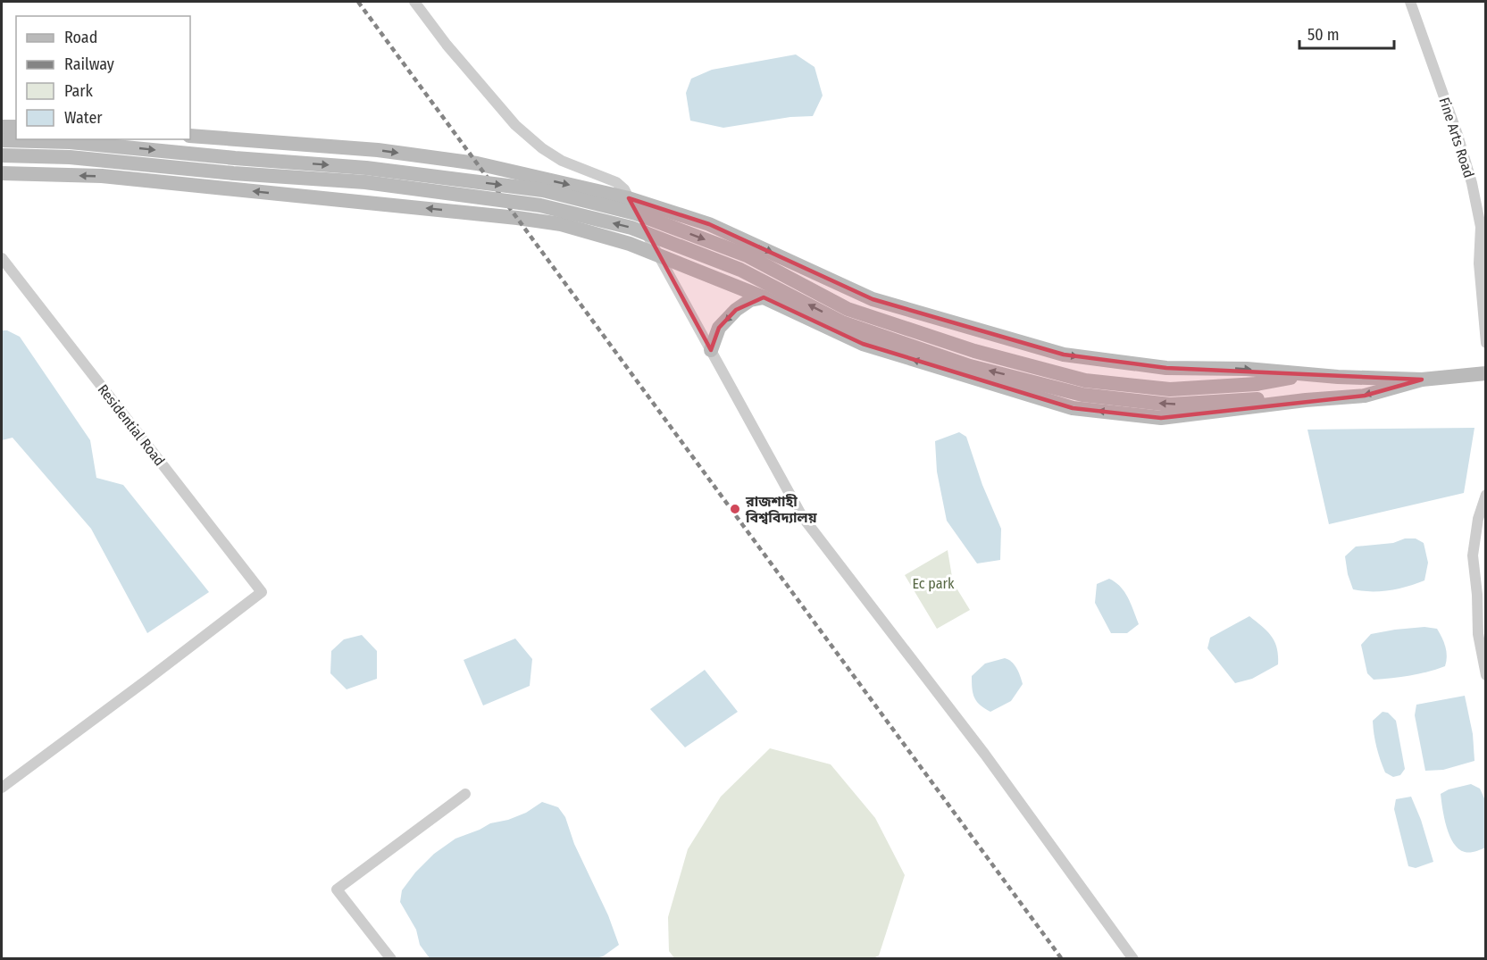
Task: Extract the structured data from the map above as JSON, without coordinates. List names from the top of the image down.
{
  "streets": {
    "street": ["Fine Arts Road", "Residential Road"]
  },
  "parks": ["Ec park"],
  "places": ["রাজশাহী বিশ্ববিদ্যালয়"],
  "legend": [
    "Road",
    "Railway",
    "Park",
    "Water"
  ],
  "scale_bar": "50 m"
}
